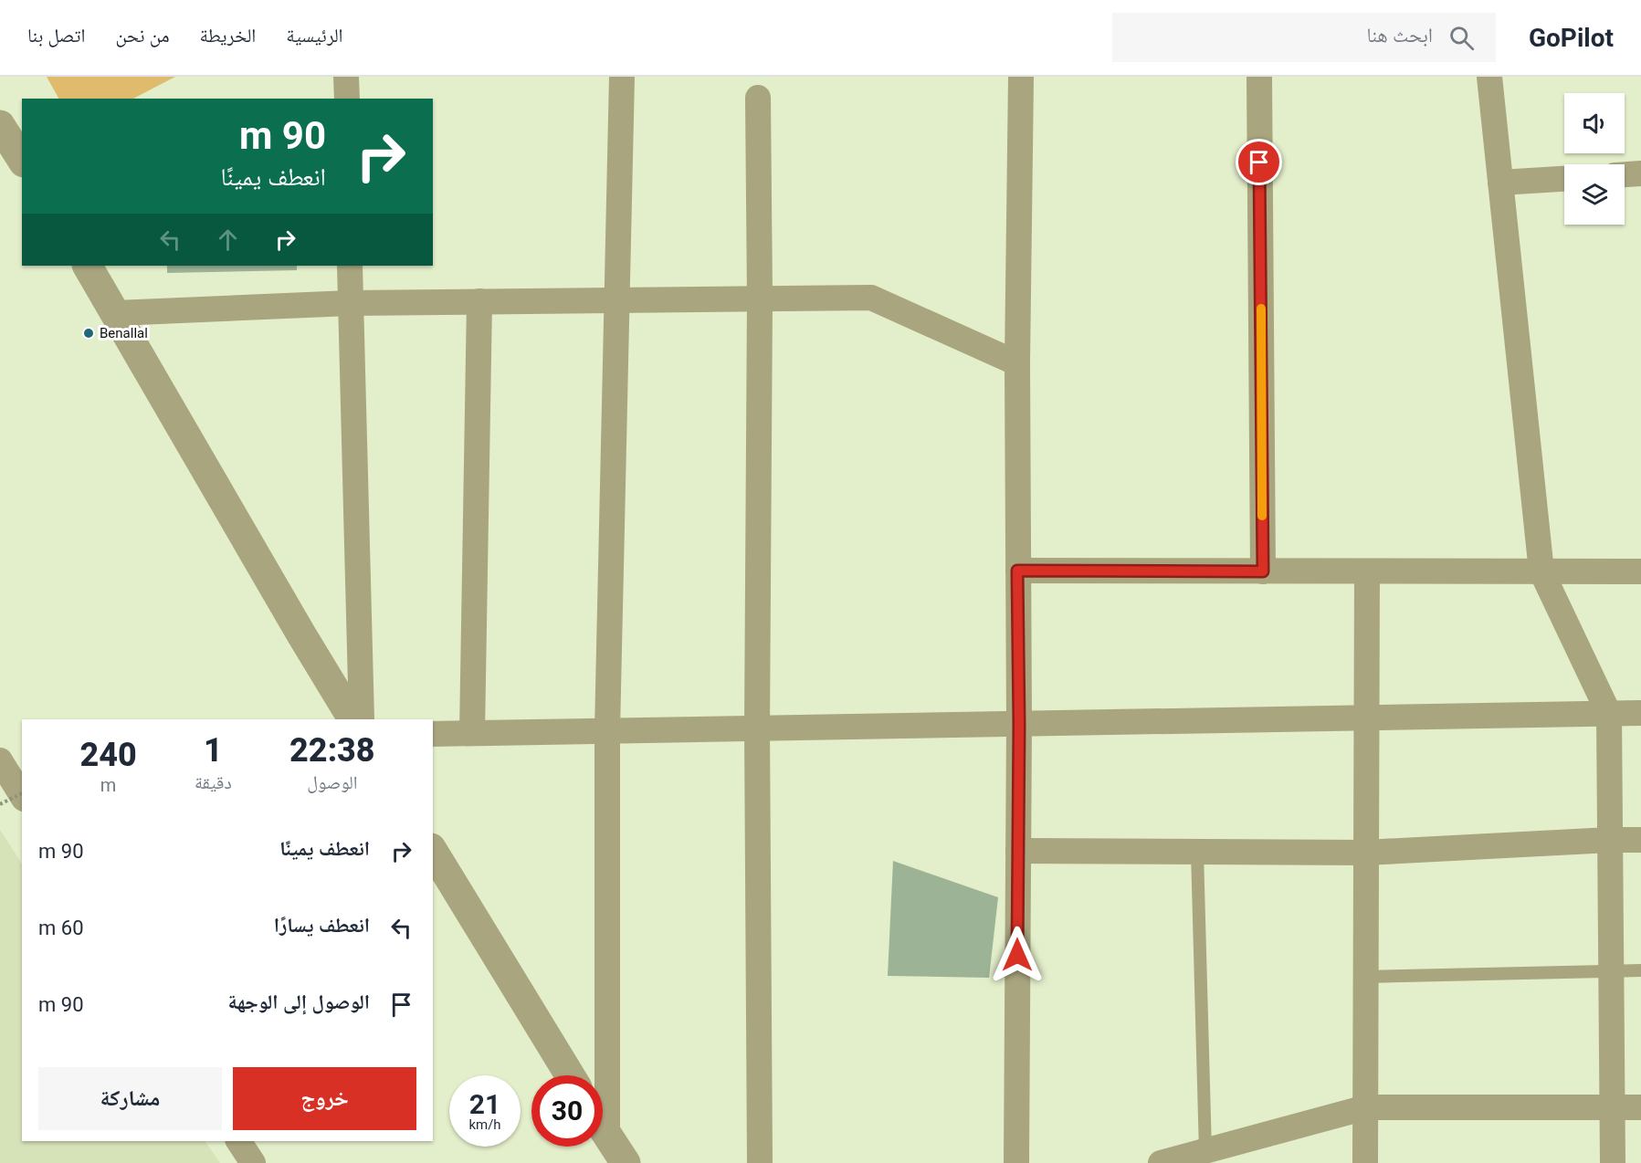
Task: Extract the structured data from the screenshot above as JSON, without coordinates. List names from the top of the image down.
{
  "places": ["Benallal"],
  "page": {
    "header": "GoPilot",
    "search": "ابحث هنا",
    "nav": [
      "الرئيسية",
      "الخريطة",
      "من نحن",
      "اتصل بنا"
    ],
    "turn": ["90 m", "انعطف يمينًا"],
    "eta": [
      "22:38",
      "الوصول",
      "1",
      "دقيقة",
      "240",
      "m"
    ],
    "list": [
      {
        "name": "انعطف يمينًا",
        "value": "90 m"
      },
      {
        "name": "انعطف يسارًا",
        "value": "60 m"
      },
      {
        "name": "الوصول إلى الوجهة",
        "value": "90 m"
      }
    ],
    "buttons": ["خروج", "مشاركة"],
    "speed": "21 km/h",
    "limit": "30"
  }
}
